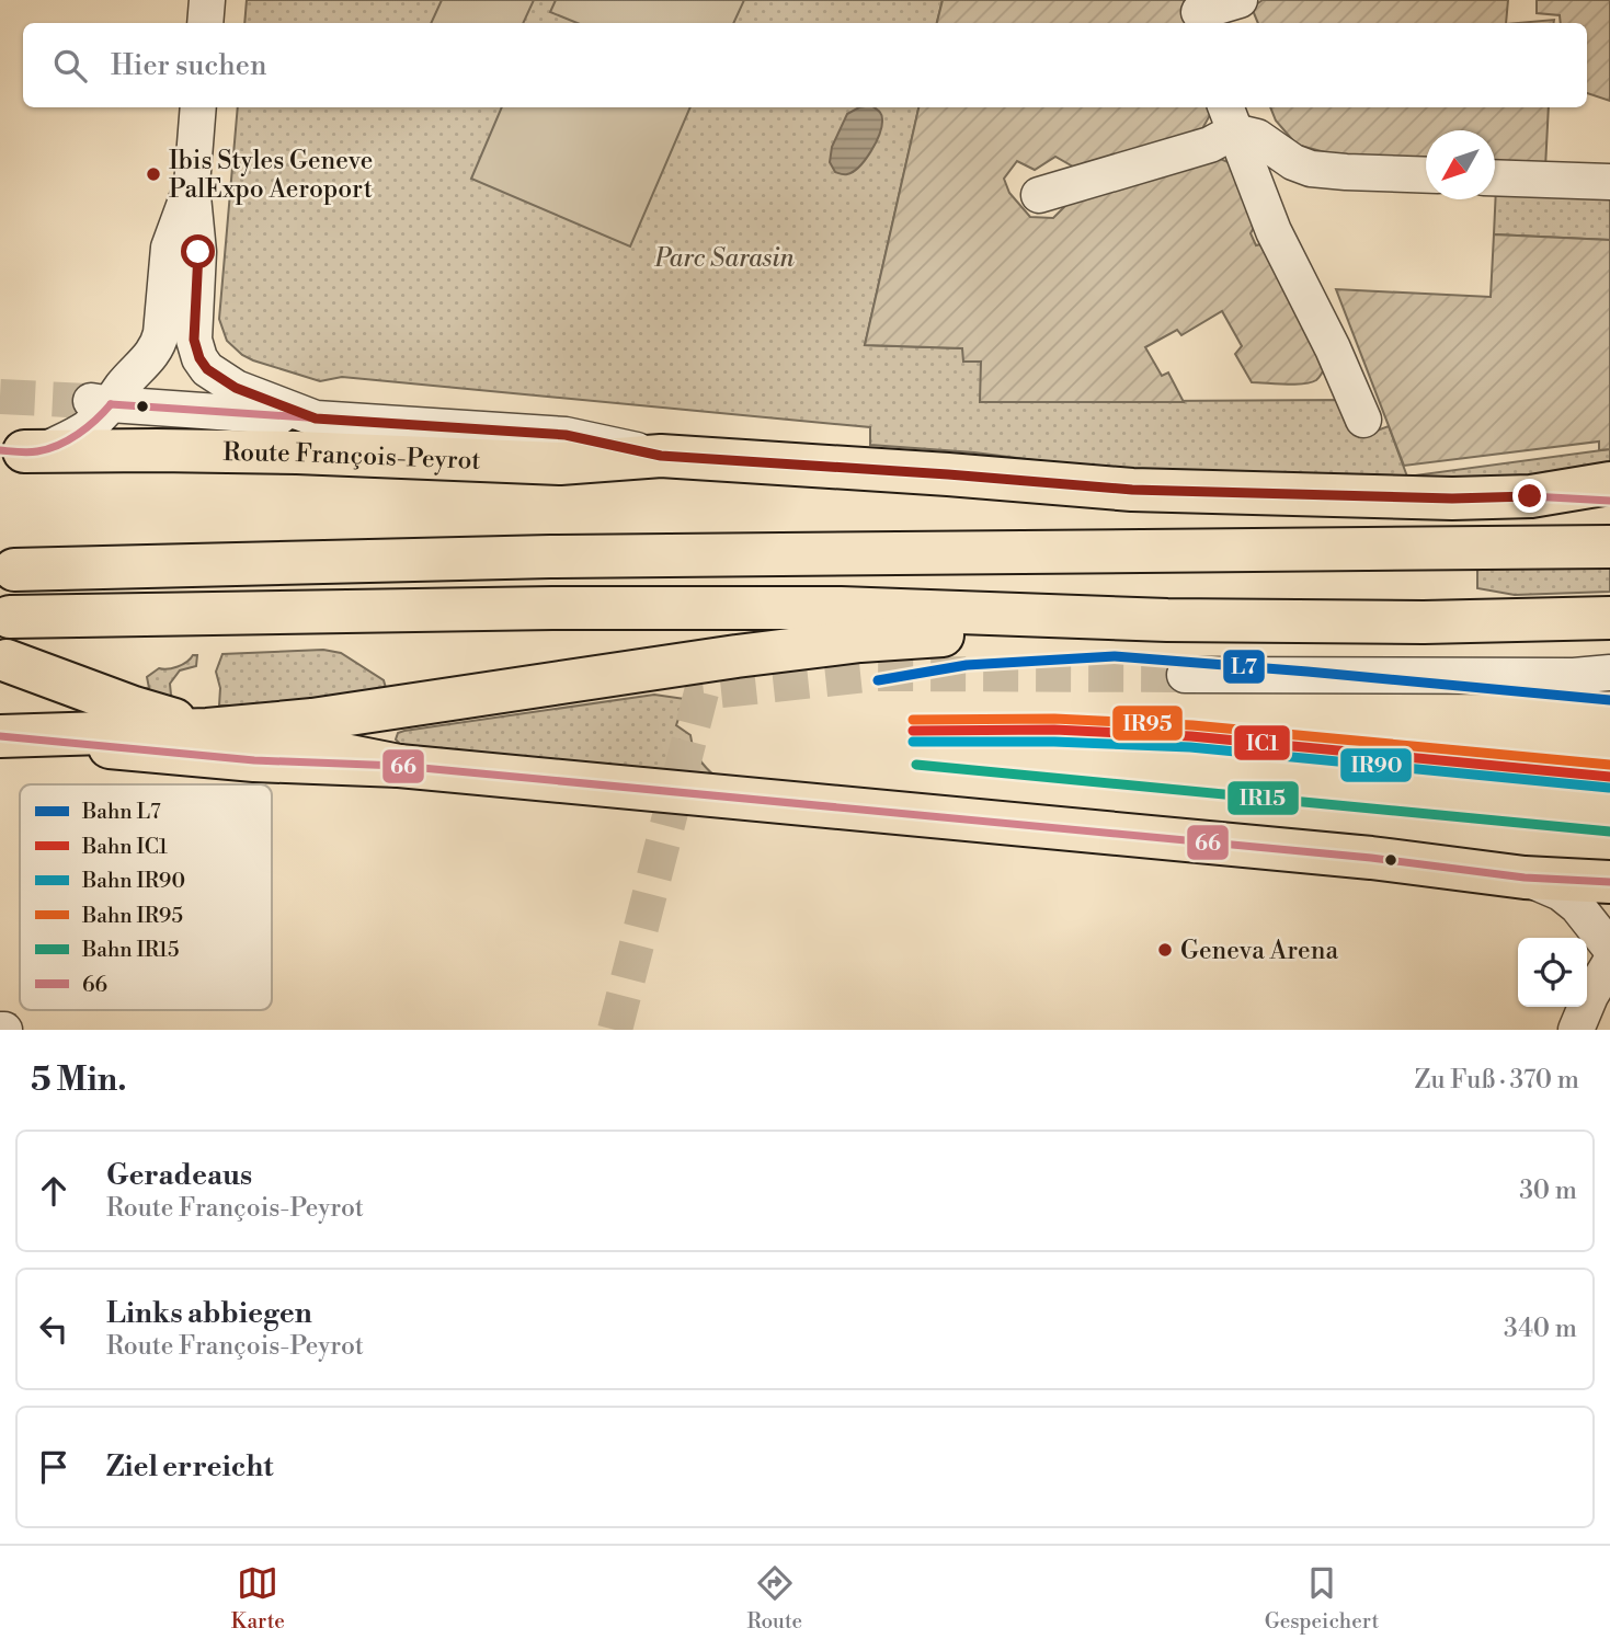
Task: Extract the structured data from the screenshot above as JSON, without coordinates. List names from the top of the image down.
{
  "streets": {
    "main road": ["Route François-Peyrot"]
  },
  "parks": ["Parc Sarasin"],
  "places": ["Ibis Styles Geneve PalExpo Aeroport", "Geneva Arena"],
  "lines": [
    "transit line 66",
    "rail line L7",
    "rail line IR95",
    "rail line IC1",
    "rail line IR90",
    "rail line IR15"
  ],
  "legend": [
    "Bahn L7",
    "Bahn IC1",
    "Bahn IR90",
    "Bahn IR95",
    "Bahn IR15",
    "66"
  ],
  "north": "bottom left",
  "page": {
    "search": "Hier suchen",
    "heading": ["5 Min.", "Zu Fuß · 370 m"],
    "list": [
      ["Geradeaus", "Route François-Peyrot", "30 m"],
      ["Links abbiegen", "Route François-Peyrot", "340 m"],
      "Ziel erreicht"
    ],
    "nav": ["Karte", "Route", "Gespeichert"]
  }
}
